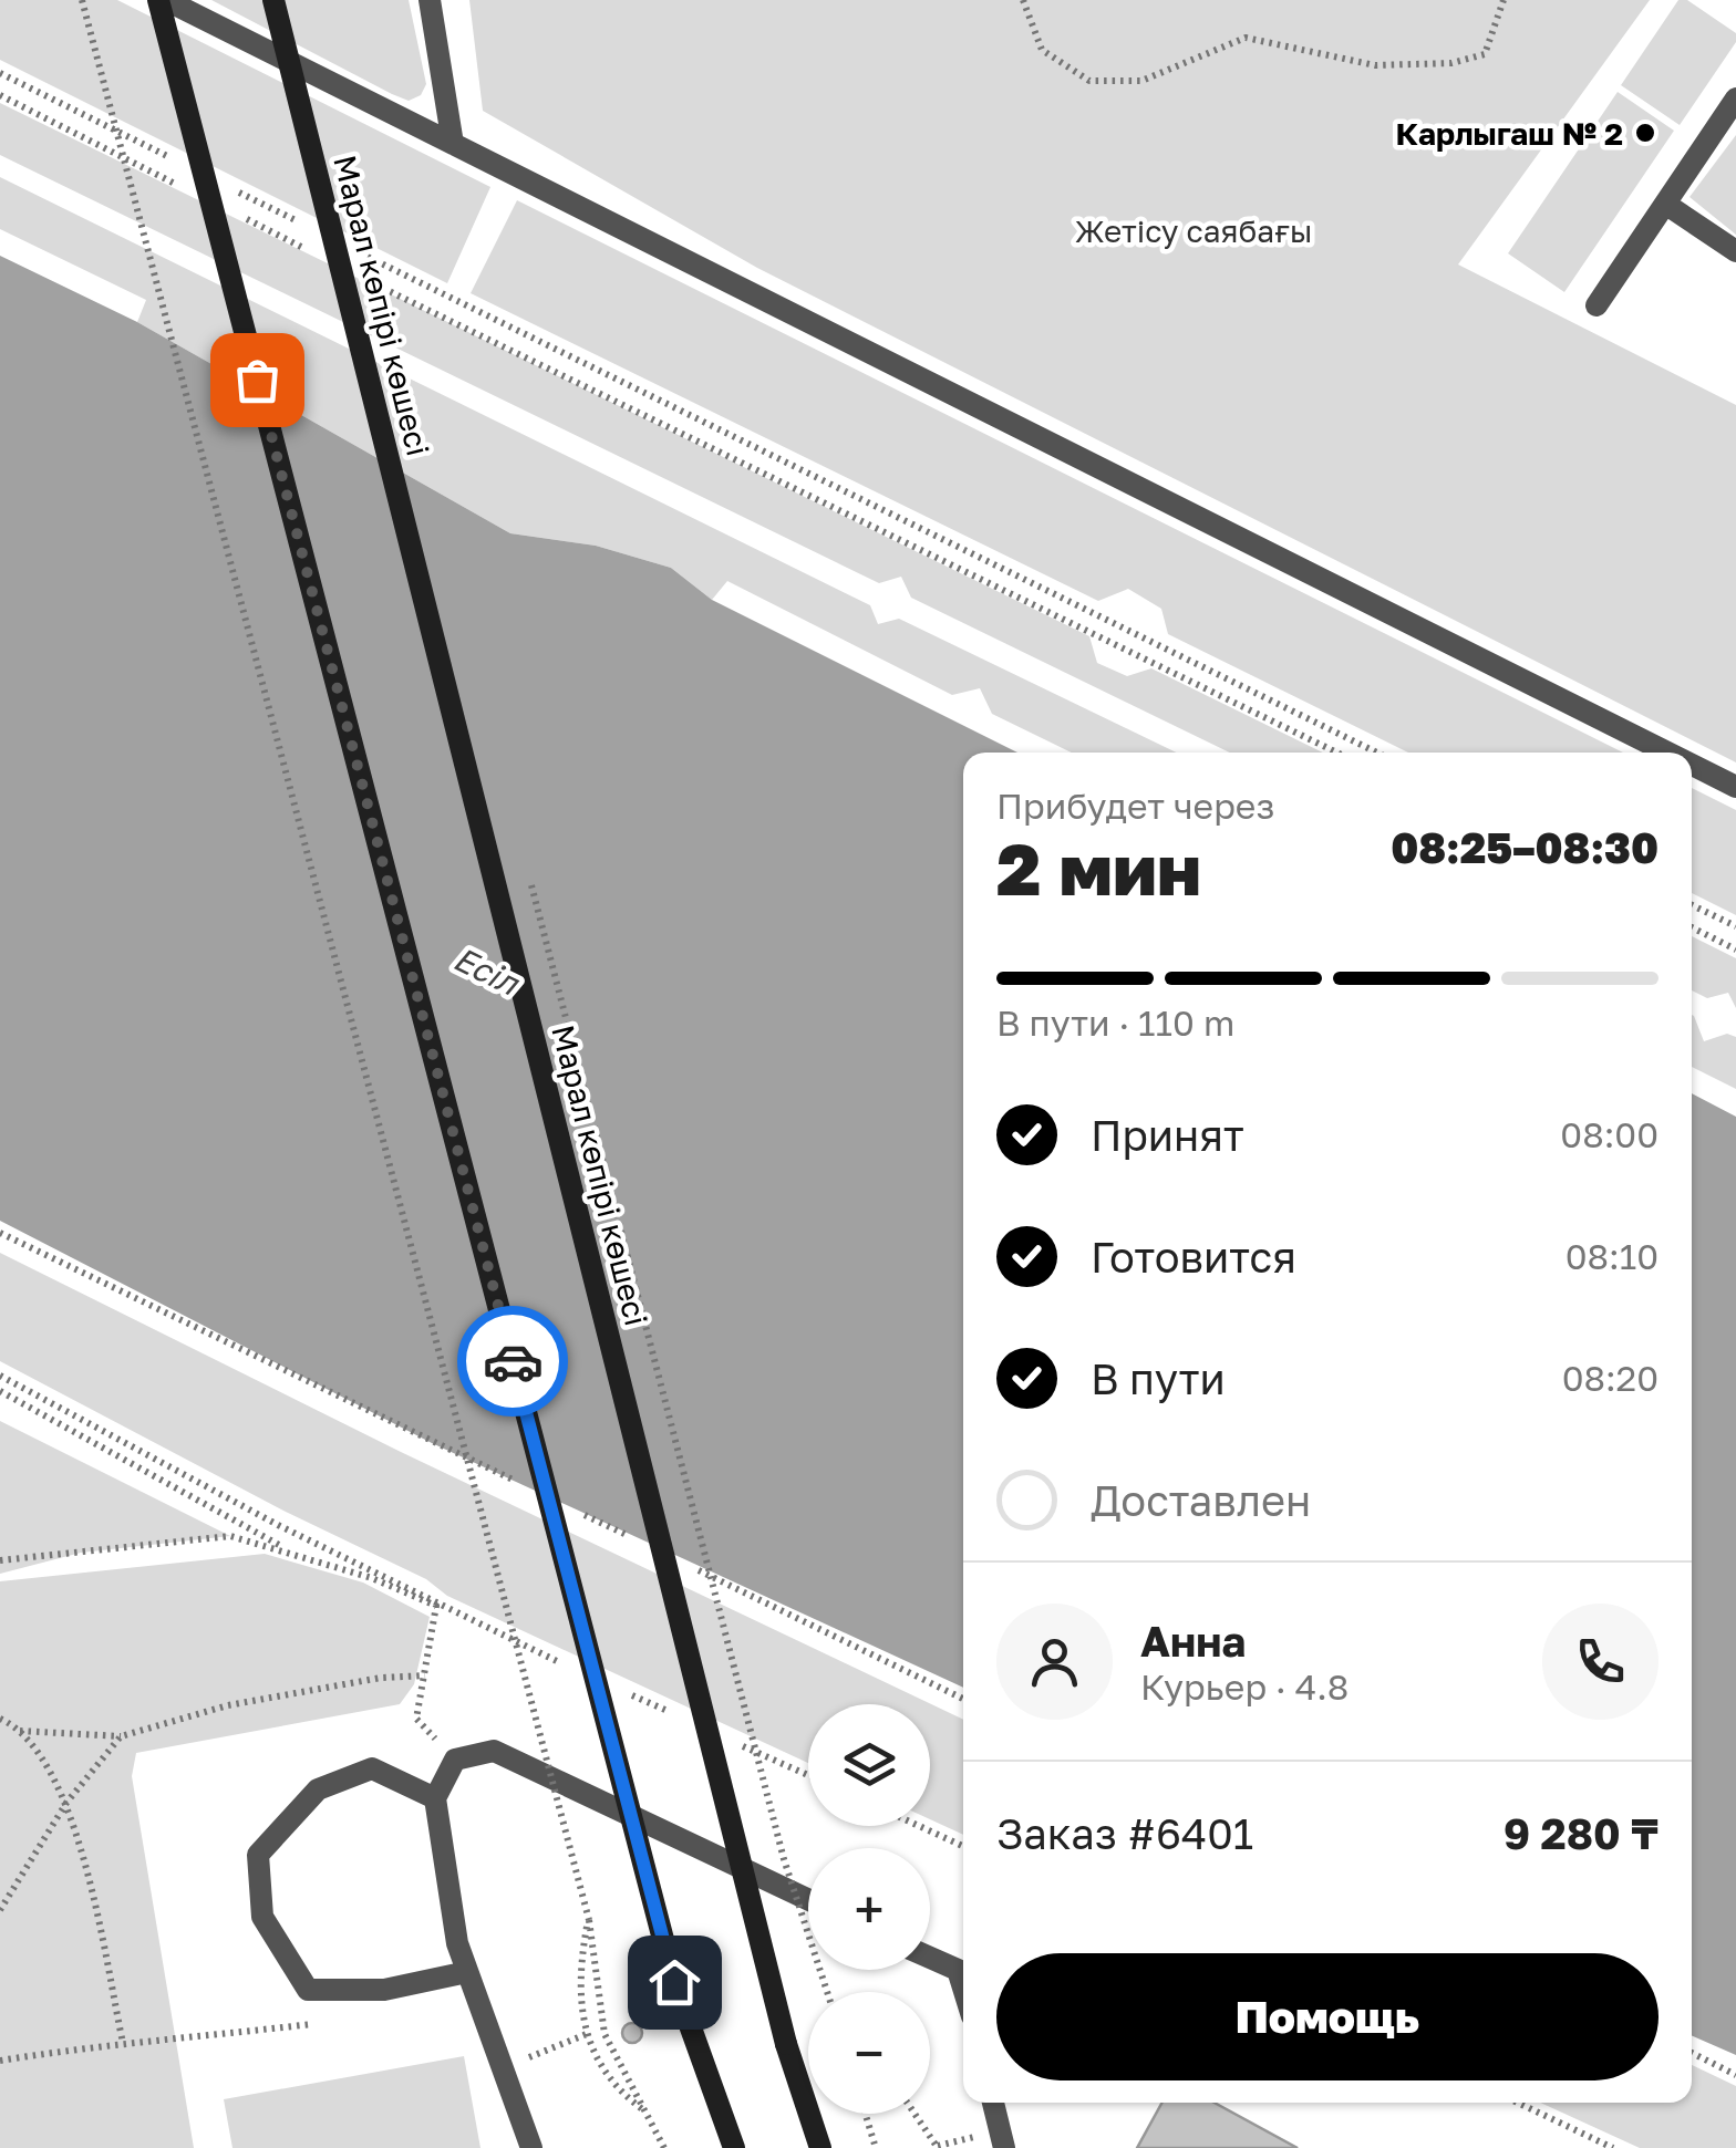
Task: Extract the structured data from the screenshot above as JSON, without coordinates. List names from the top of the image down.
{
  "streets": {
    "main road": ["Марал көпірі көшесі"]
  },
  "water": ["Есіл"],
  "parks": ["Жетісу саябағы"],
  "places": ["Карлыгаш № 2"],
  "page": {
    "heading": ["2 мин", "Прибудет через", "08:25–08:30"],
    "panel": [
      "Анна",
      "Курьер · 4.8",
      "Заказ #6401",
      "9 280 ₸"
    ],
    "bar": "В пути · 110 m",
    "list": [
      ["Принят", "08:00"],
      ["Готовится", "08:10"],
      ["В пути", "08:20"],
      "Доставлен"
    ],
    "map_buttons": ["+", "−"],
    "buttons": "Помощь"
  }
}
